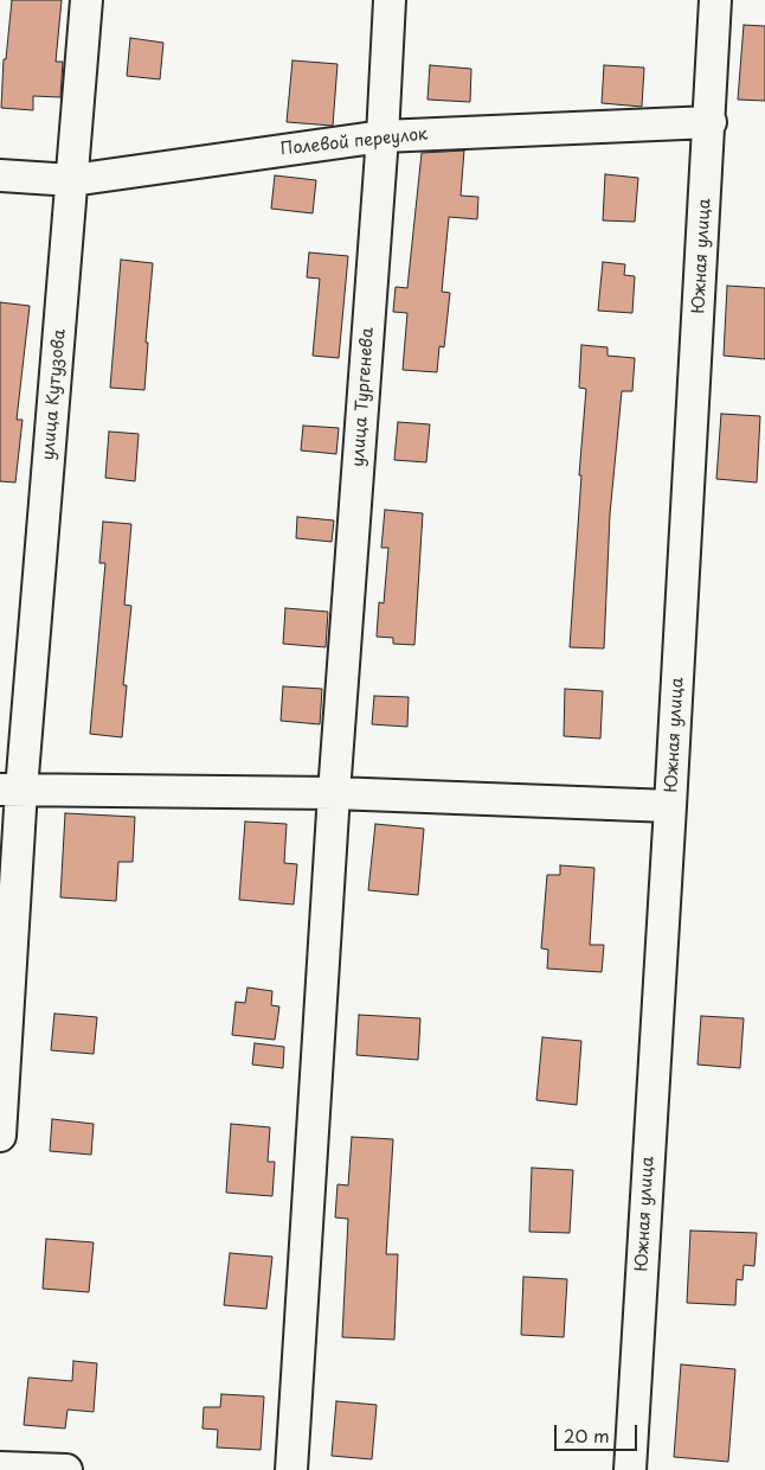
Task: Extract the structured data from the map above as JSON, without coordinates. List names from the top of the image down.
{
  "streets": {
    "street": [
      "Полевой переулок",
      "Южная улица",
      "улица Кутузова",
      "улица Тургенева"
    ]
  },
  "crossings": [
    ["Полевой переулок", "Южная улица"],
    ["Полевой переулок", "улица Кутузова"],
    ["Полевой переулок", "улица Тургенева"]
  ],
  "scale_bar": "20 m"
}
